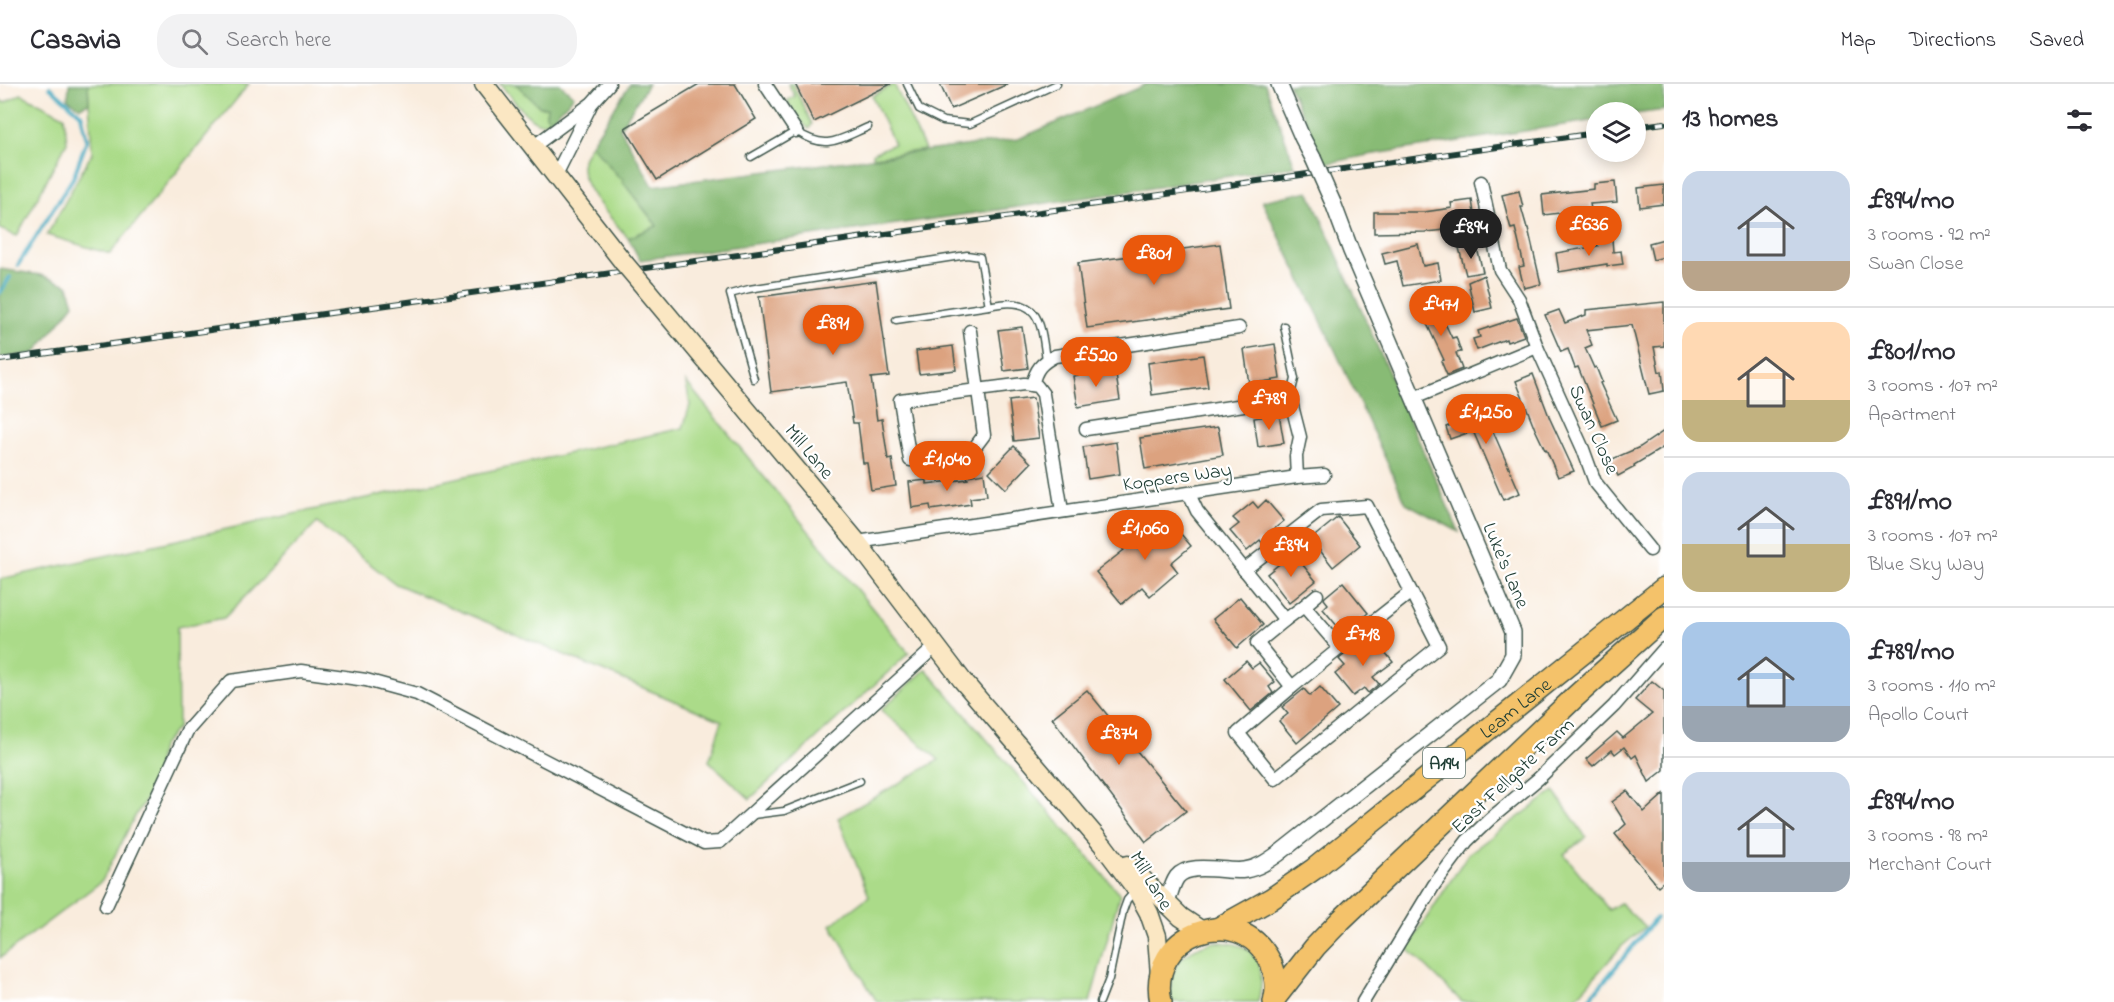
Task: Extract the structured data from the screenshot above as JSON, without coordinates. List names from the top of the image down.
{
  "streets": {
    "highway": ["Leam Lane", "A194"],
    "main road": ["Mill Lane"],
    "street": [
      "Swan Close",
      "Koppers Way",
      "Luke's Lane",
      "East Fellgate Farm"
    ]
  },
  "crossings": [
    ["Mill Lane", "Koppers Way"],
    ["Mill Lane", "Luke's Lane"],
    ["Mill Lane", "Leam Lane"]
  ],
  "page": {
    "header": "Casavia",
    "search": "Search here",
    "nav": ["Map", "Directions", "Saved"],
    "heading": "13 homes",
    "list": [
      {
        "name": "£894/mo",
        "note": "3 rooms · 92 m² · Swan Close"
      },
      {
        "name": "£801/mo",
        "note": "3 rooms · 107 m² · Apartment"
      },
      {
        "name": "£891/mo",
        "note": "3 rooms · 107 m² · Blue Sky Way"
      },
      {
        "name": "£789/mo",
        "note": "3 rooms · 110 m² · Apollo Court"
      },
      {
        "name": "£894/mo",
        "note": "3 rooms · 98 m² · Merchant Court"
      }
    ],
    "price": [
      "£636",
      "£894",
      "£801",
      "£471",
      "£891",
      "£520",
      "£789",
      "£1,250",
      "£1,040",
      "£1,060",
      "£894",
      "£718",
      "£874"
    ]
  }
}
